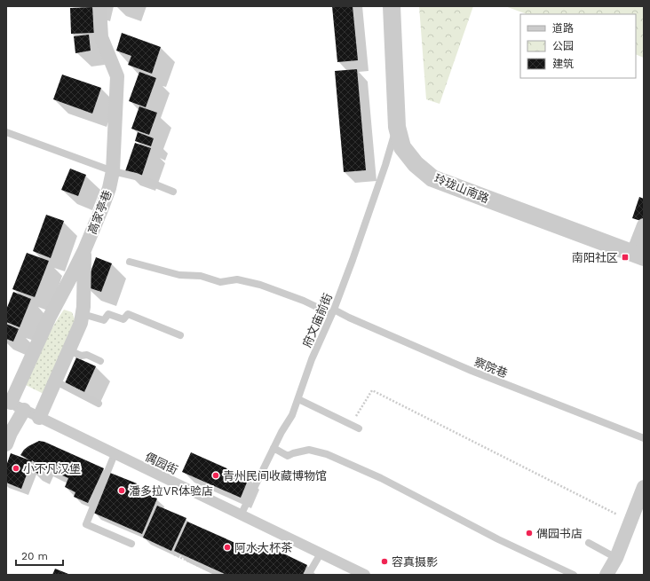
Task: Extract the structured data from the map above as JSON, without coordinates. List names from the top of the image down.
{
  "streets": {
    "street": ["玲珑山南路", "高家亭巷", "偶园街"],
    "lane": ["府文庙前街", "察院巷"]
  },
  "crossings": [
    ["玲珑山南路", "府文庙前街"],
    ["高家亭巷", "偶园街"],
    ["府文庙前街", "察院巷"],
    ["府文庙前街", "偶园街"]
  ],
  "places": {
    "transit": ["南阳社区"],
    "other": [
      "小不凡汉堡",
      "青州民间收藏博物馆",
      "潘多拉VR体验店",
      "偶园书店",
      "阿水大杯茶",
      "容真摄影"
    ]
  },
  "legend": ["道路", "公园", "建筑"],
  "scale_bar": "20 m"
}
